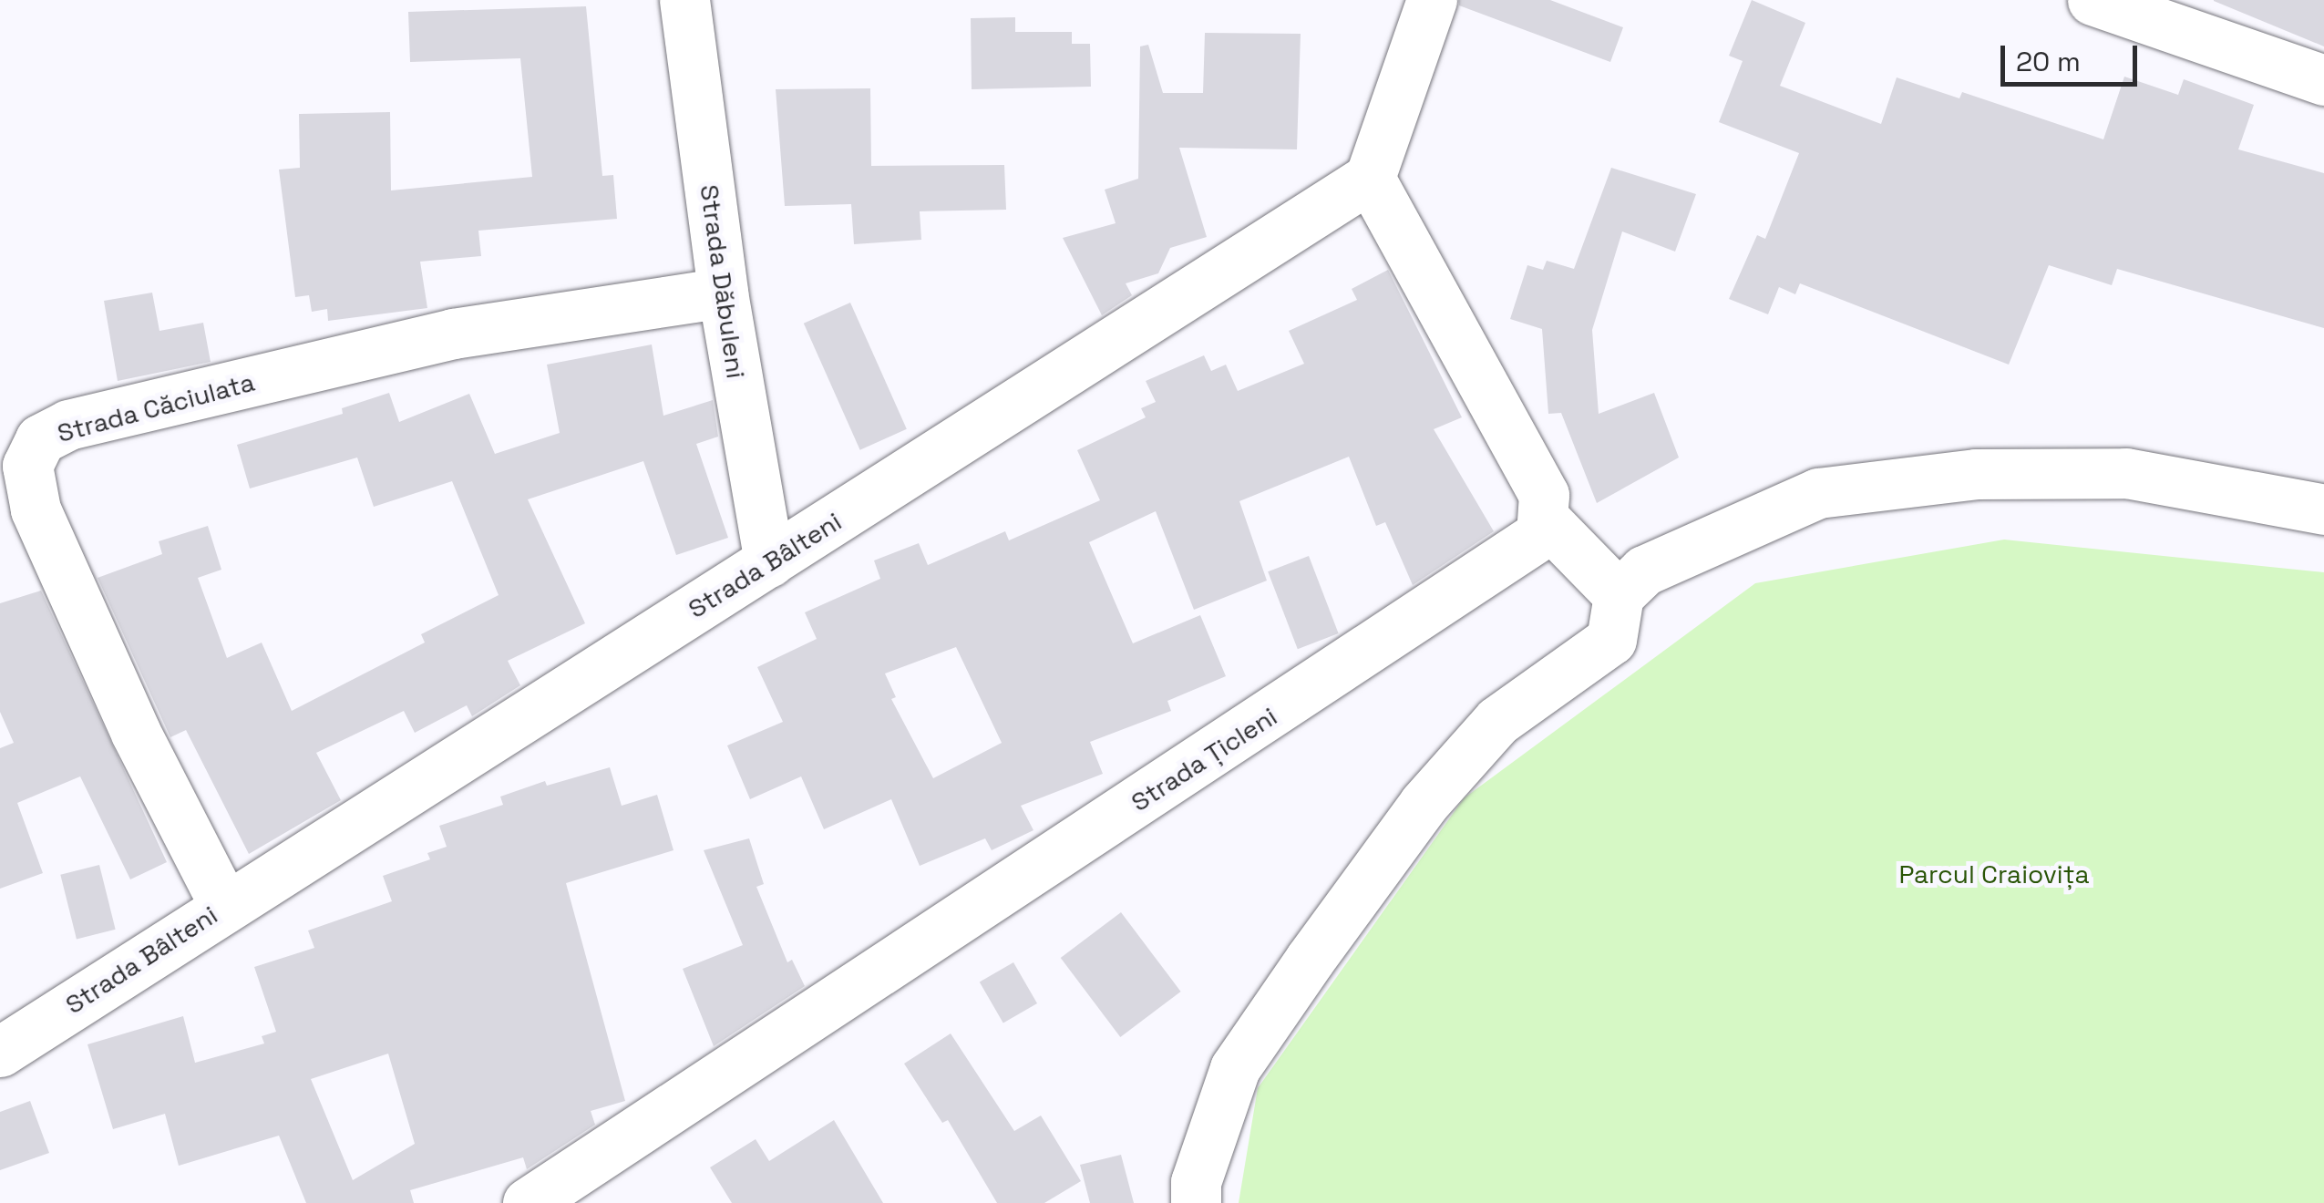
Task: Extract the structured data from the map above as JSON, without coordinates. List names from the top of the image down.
{
  "streets": {
    "street": [
      "Strada Dăbuleni",
      "Strada Căciulata",
      "Strada Bâlteni",
      "Strada Țicleni"
    ]
  },
  "crossings": [
    ["Strada Dăbuleni", "Strada Căciulata"],
    ["Strada Dăbuleni", "Strada Bâlteni"],
    ["Strada Căciulata", "Strada Bâlteni"]
  ],
  "parks": ["Parcul Craiovița"],
  "scale_bar": "20 m"
}
